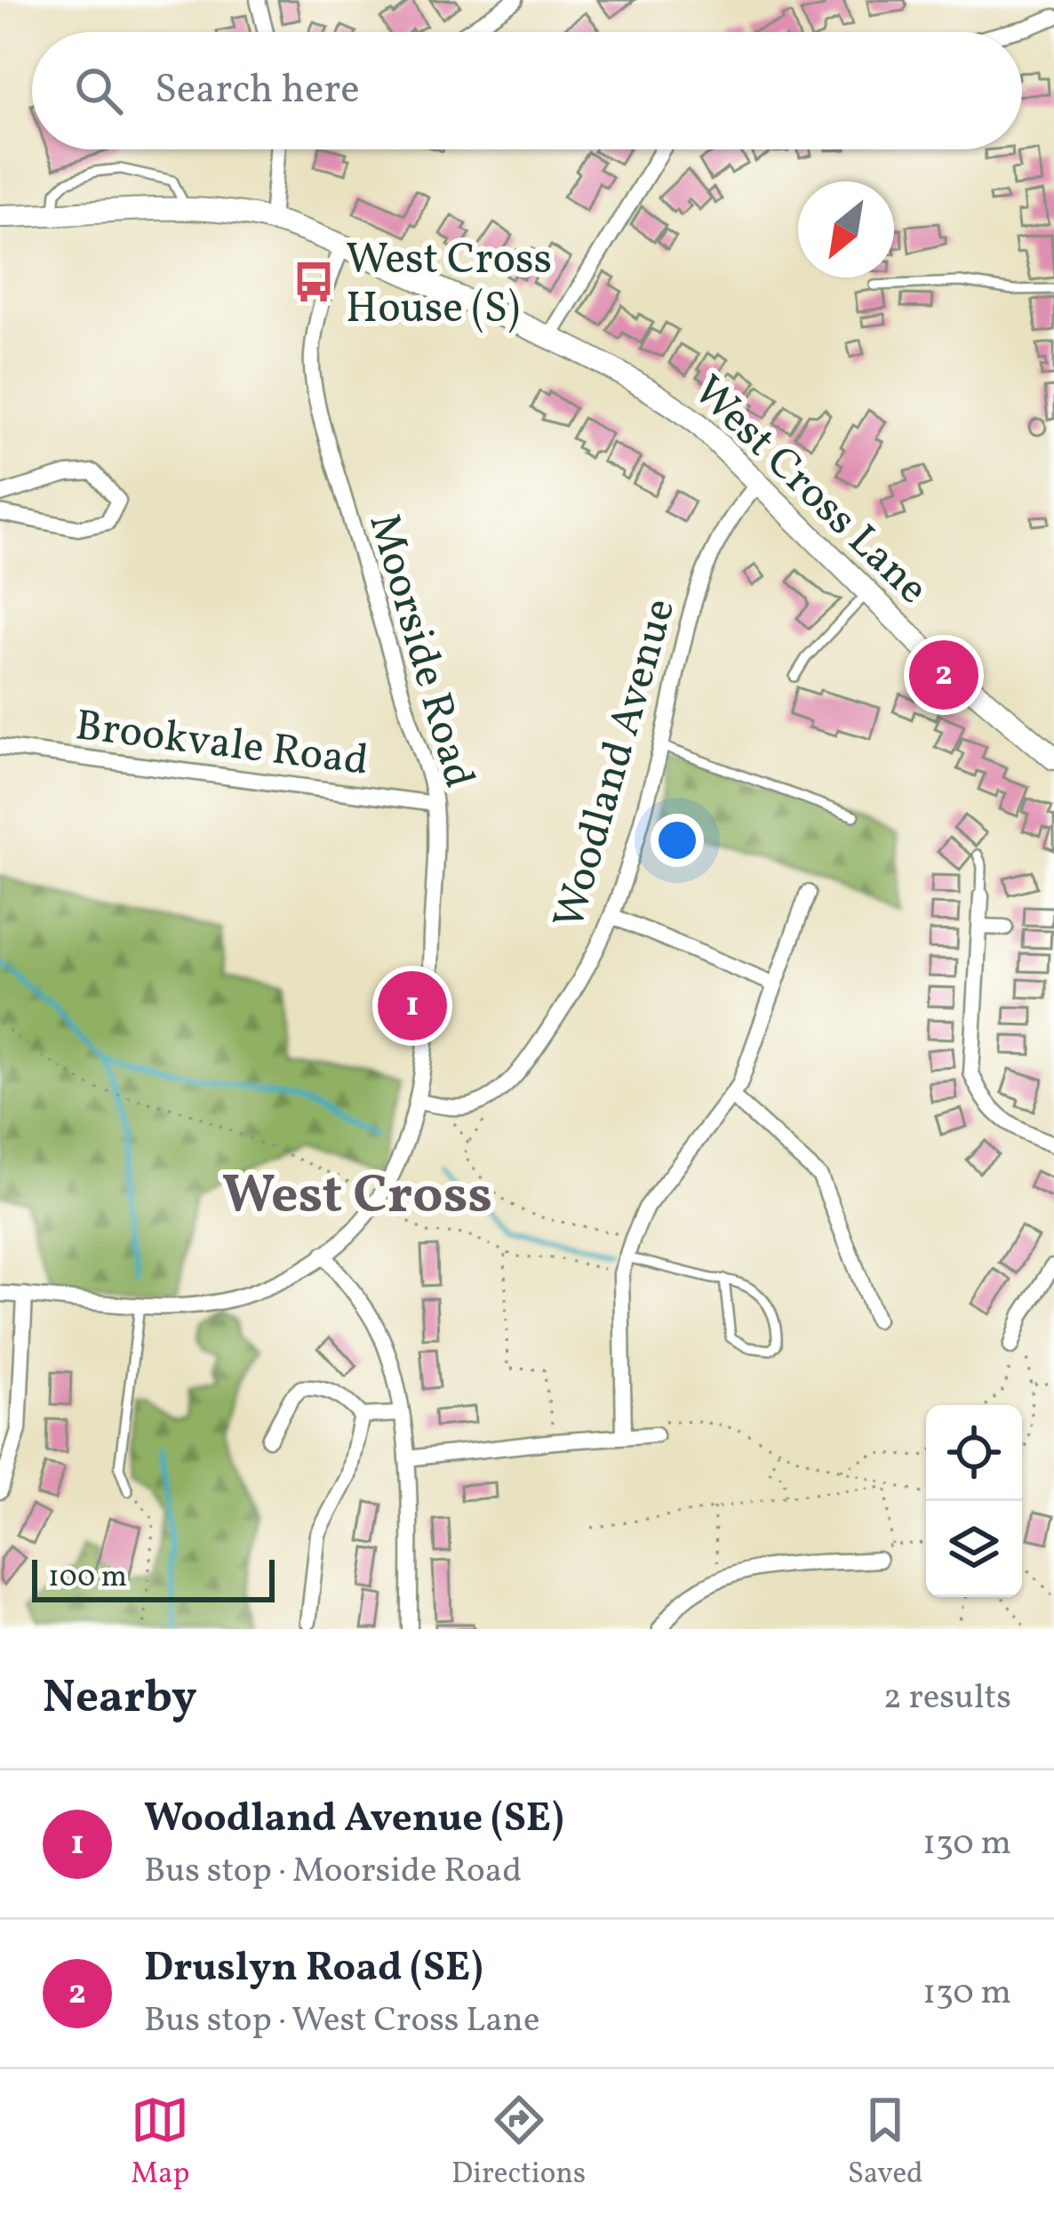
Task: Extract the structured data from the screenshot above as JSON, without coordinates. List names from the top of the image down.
{
  "streets": {
    "street": [
      "West Cross Lane",
      "Moorside Road",
      "Brookvale Road",
      "Woodland Avenue"
    ]
  },
  "crossings": [
    ["West Cross Lane", "Moorside Road"],
    ["West Cross Lane", "Woodland Avenue"],
    ["Moorside Road", "Brookvale Road"],
    ["Moorside Road", "Woodland Avenue"]
  ],
  "districts": ["West Cross"],
  "places": {
    "bus stop": ["West Cross House (S)"]
  },
  "scale_bar": "100 m",
  "north": "bottom left",
  "page": {
    "search": "Search here",
    "pins": ["2", "1"],
    "scale": "100 m",
    "heading": ["Nearby", "2 results"],
    "list": [
      {
        "mark": "1",
        "name": "Woodland Avenue (SE)",
        "note": "Bus stop · Moorside Road",
        "value": "130 m"
      },
      {
        "mark": "2",
        "name": "Druslyn Road (SE)",
        "note": "Bus stop · West Cross Lane",
        "value": "130 m"
      }
    ],
    "nav": ["Map", "Directions", "Saved"]
  }
}
